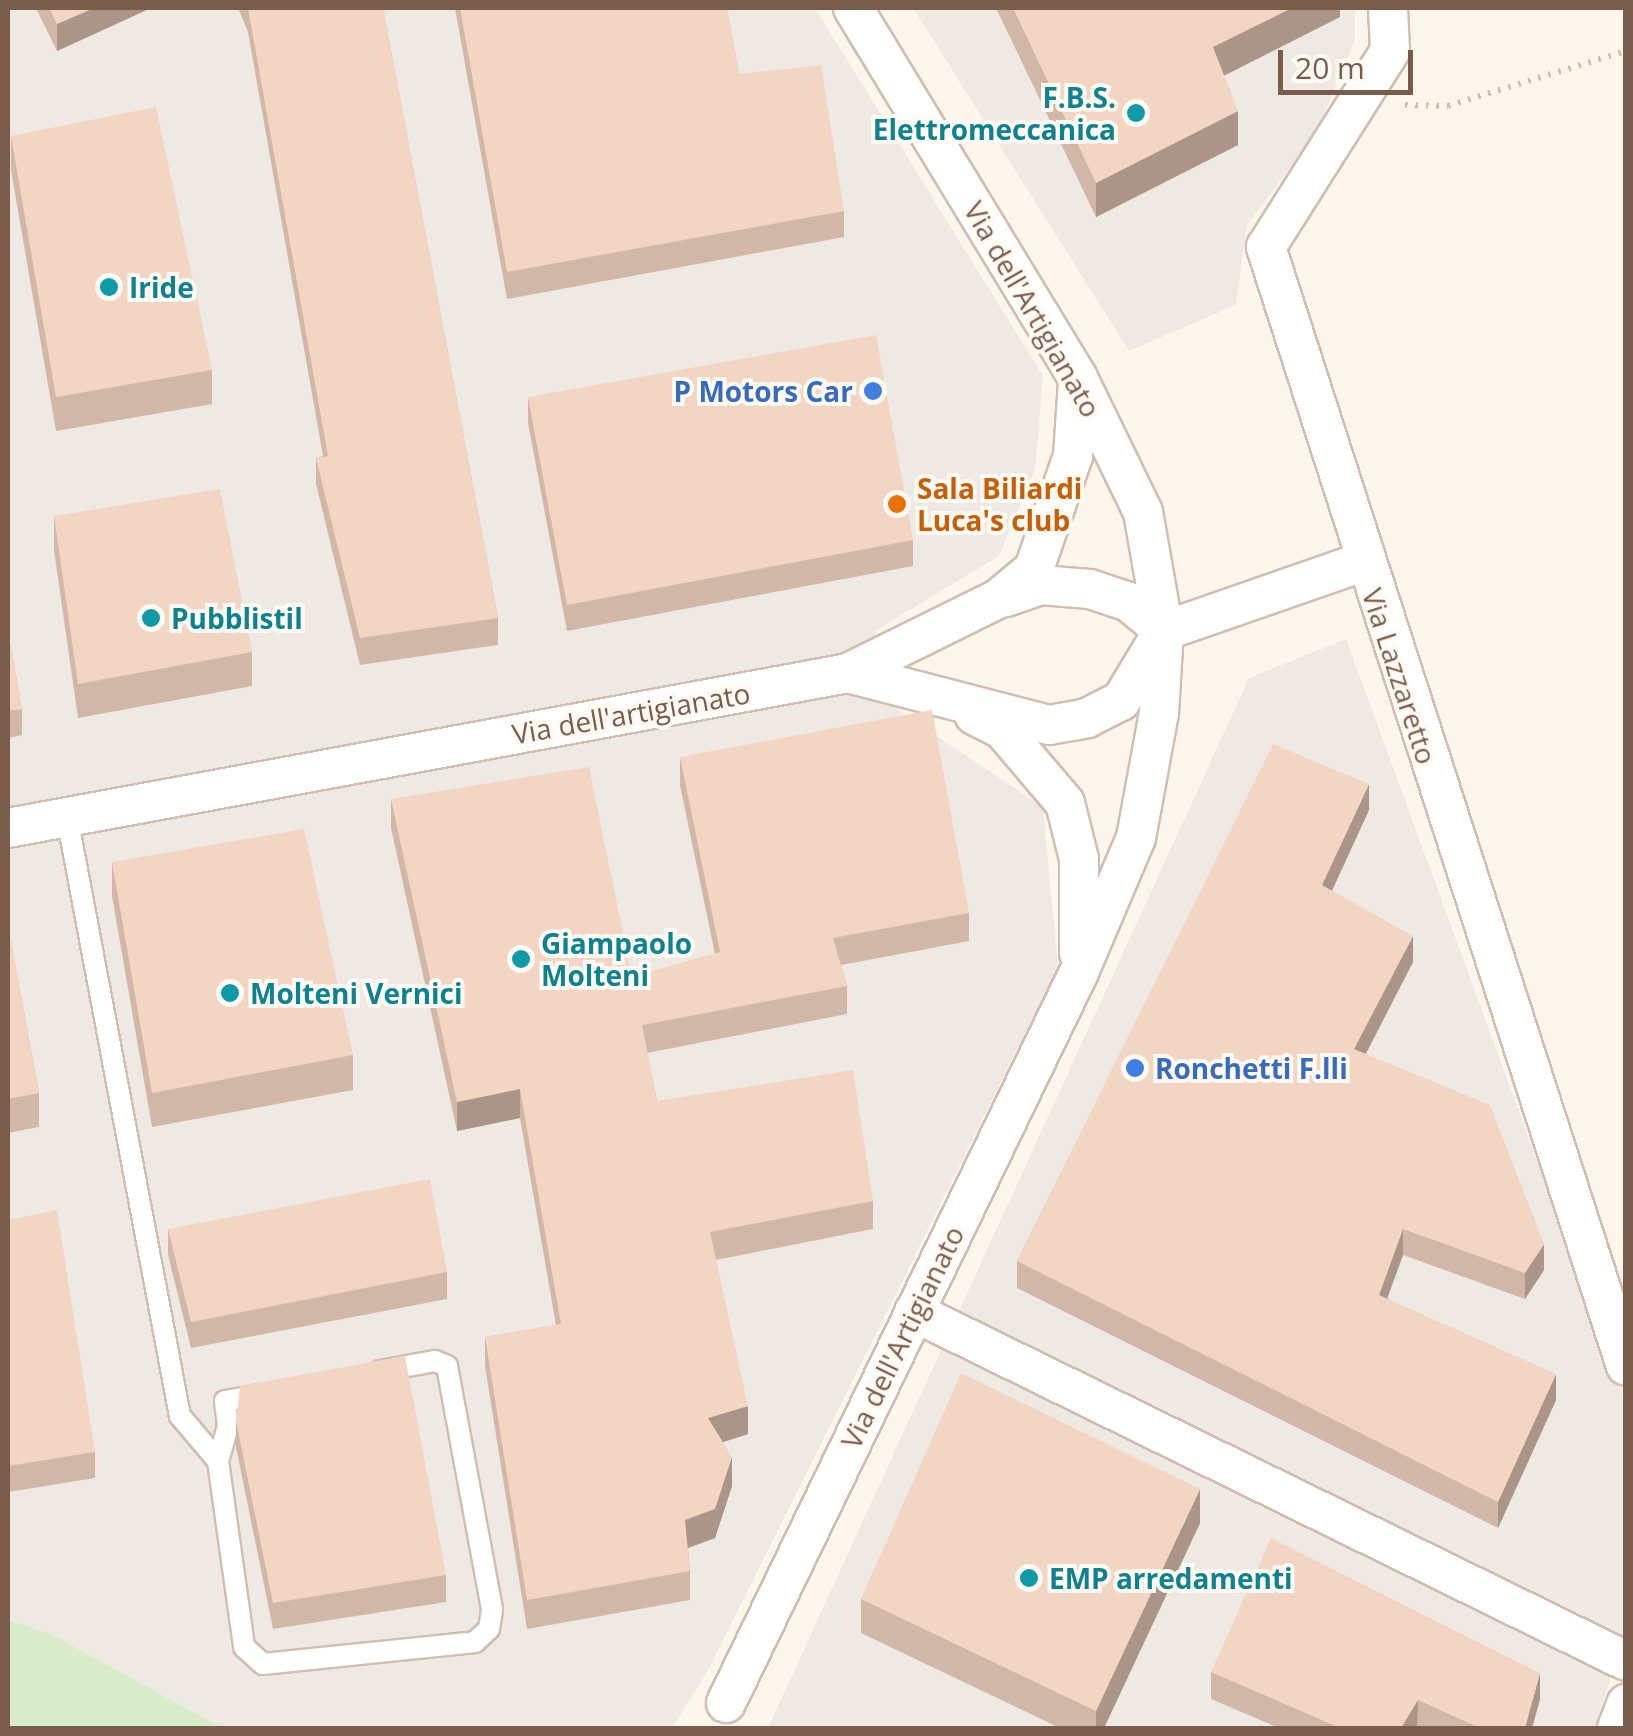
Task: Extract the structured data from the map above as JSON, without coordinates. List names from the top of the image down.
{
  "streets": {
    "street": ["Via dell'Artigianato", "Via Lazzaretto", "Via dell'artigianato"]
  },
  "crossings": [
    ["Via dell'Artigianato", "Via dell'artigianato"]
  ],
  "places": [
    "F.B.S. Elettromeccanica",
    "Iride",
    "P Motors Car",
    "Sala Biliardi Luca's club",
    "Pubblistil",
    "Giampaolo Molteni",
    "Molteni Vernici",
    "Ronchetti F.lli",
    "EMP arredamenti"
  ],
  "scale_bar": "20 m"
}
